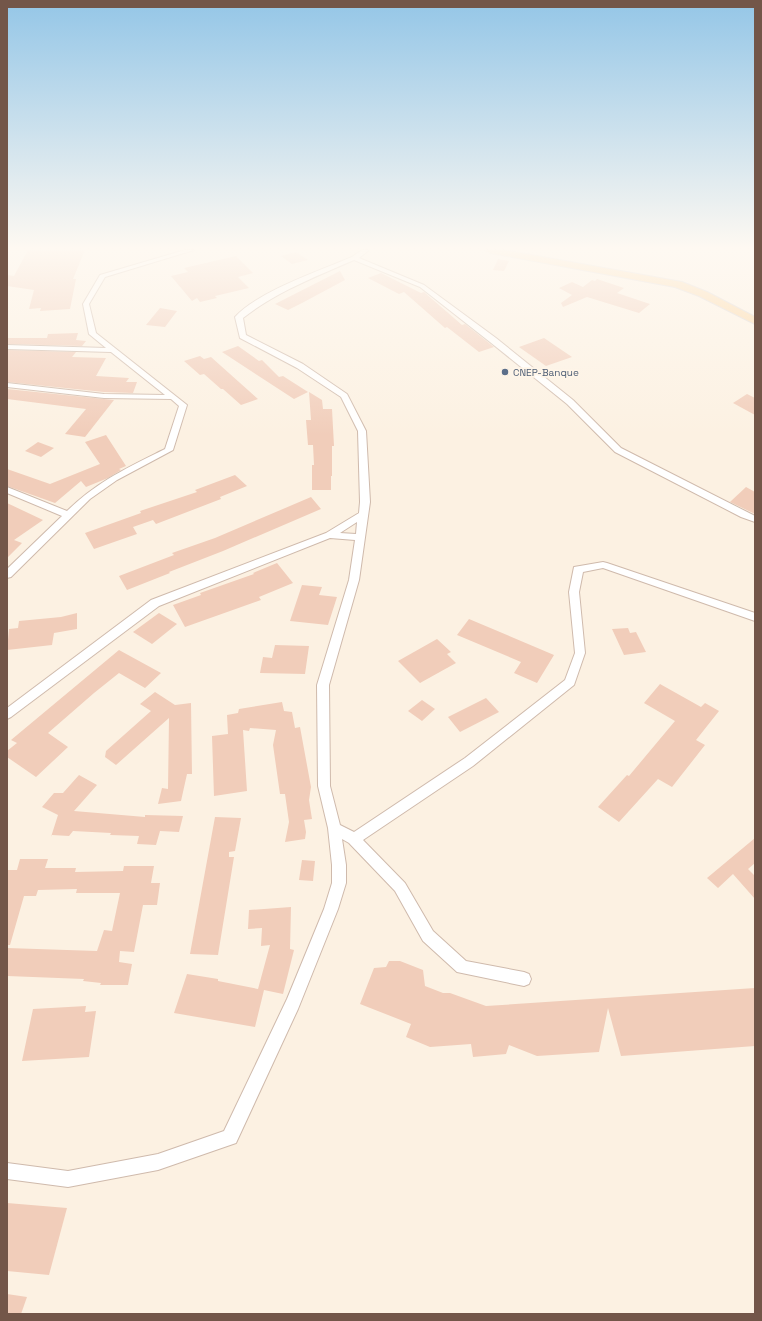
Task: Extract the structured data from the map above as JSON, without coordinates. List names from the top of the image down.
{
  "places": ["CNEP-Banque"]
}
